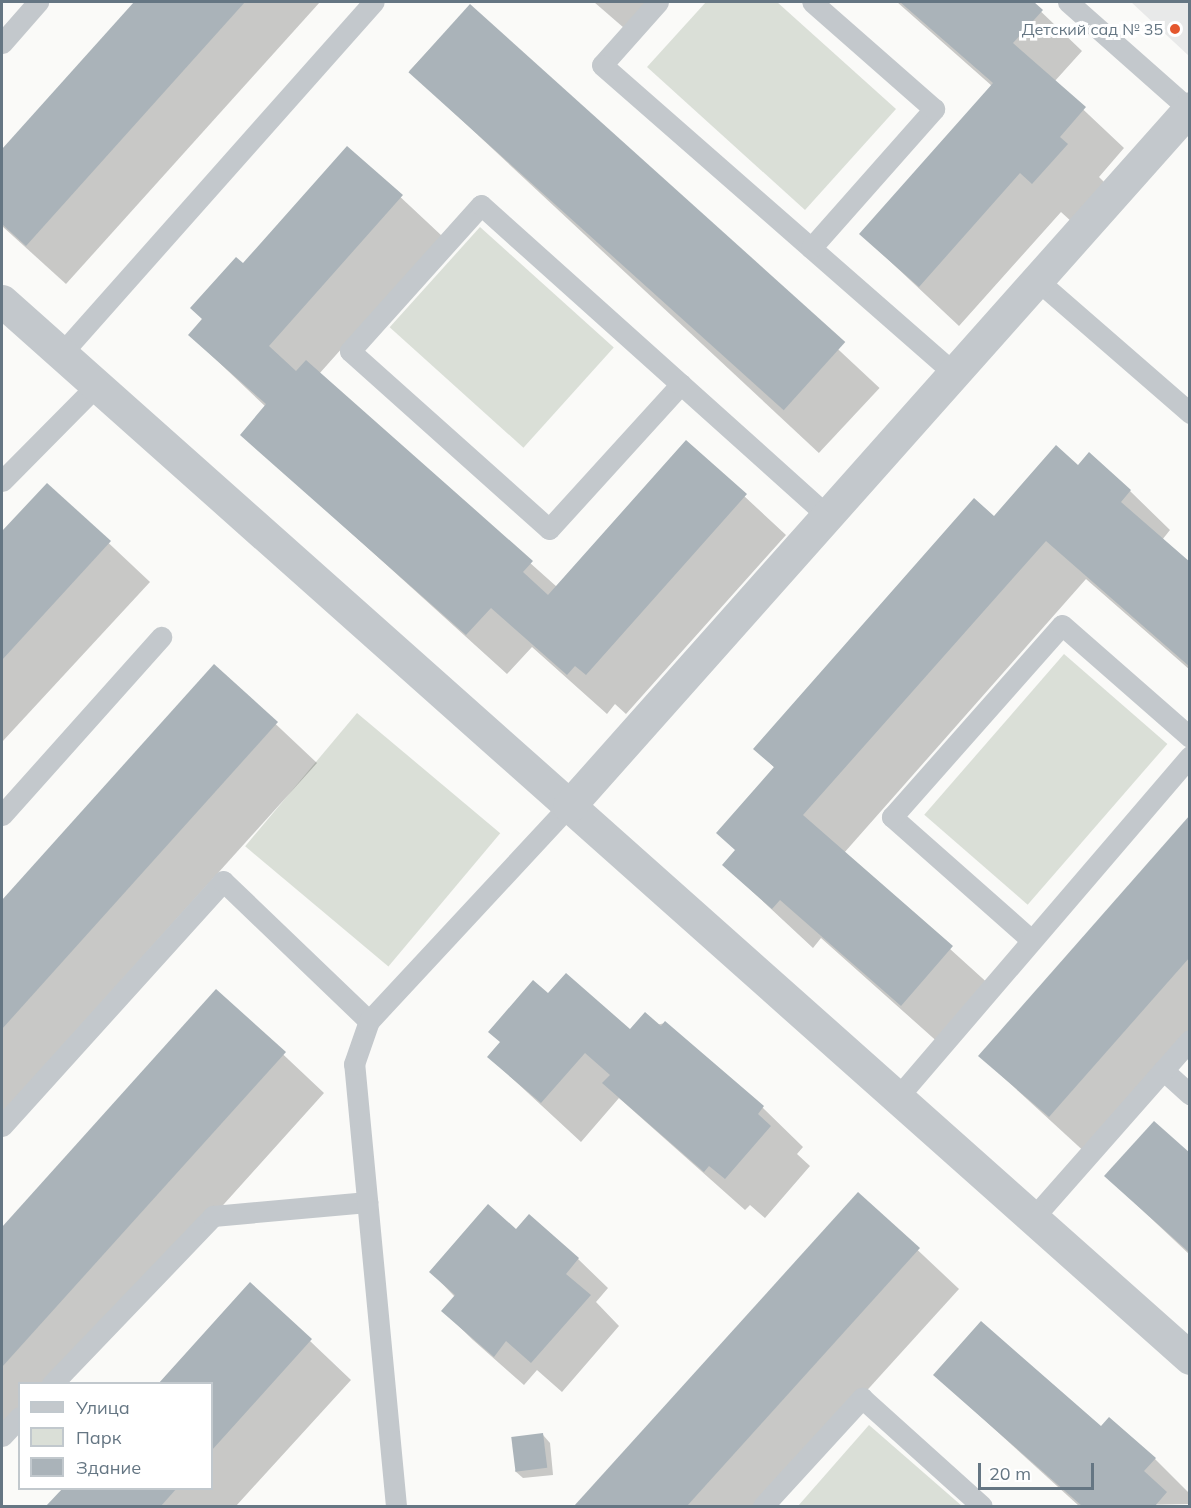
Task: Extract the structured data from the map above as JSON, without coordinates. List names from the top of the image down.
{
  "places": ["Детский сад № 35"],
  "legend": ["Улица", "Парк", "Здание"],
  "scale_bar": "20 m"
}
